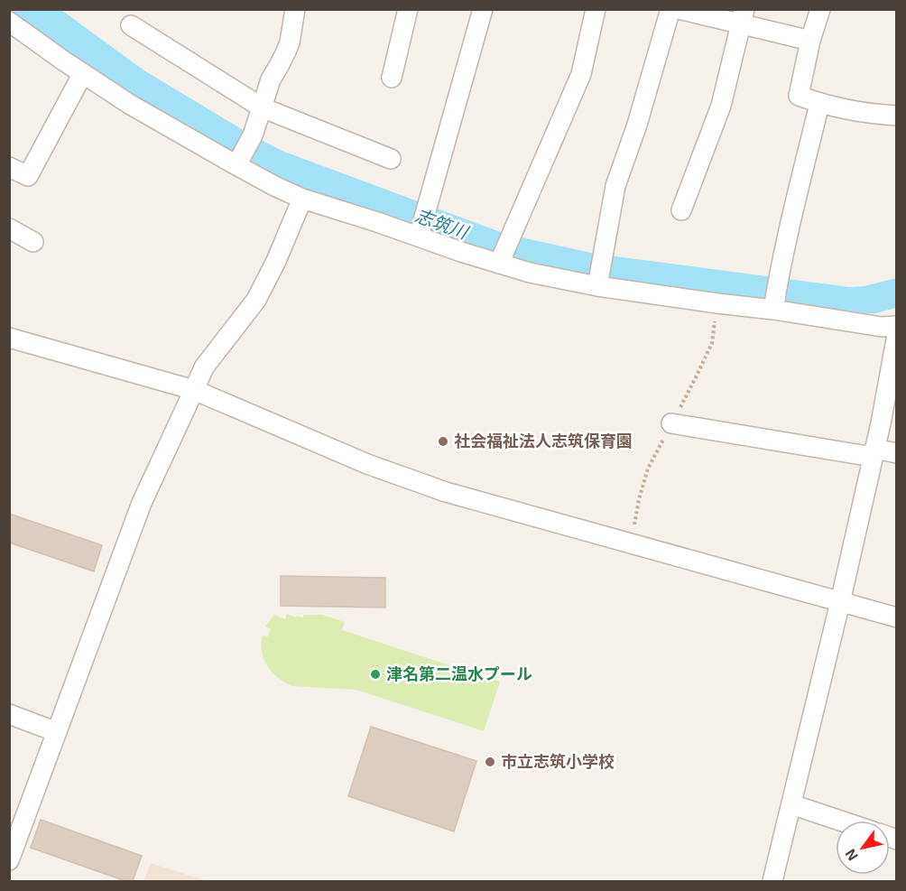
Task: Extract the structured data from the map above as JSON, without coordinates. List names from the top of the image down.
{
  "water": ["志筑川"],
  "places": ["社会福祉法人志筑保育園", "津名第二温水プール", "市立志筑小学校"],
  "north": "bottom left"
}
